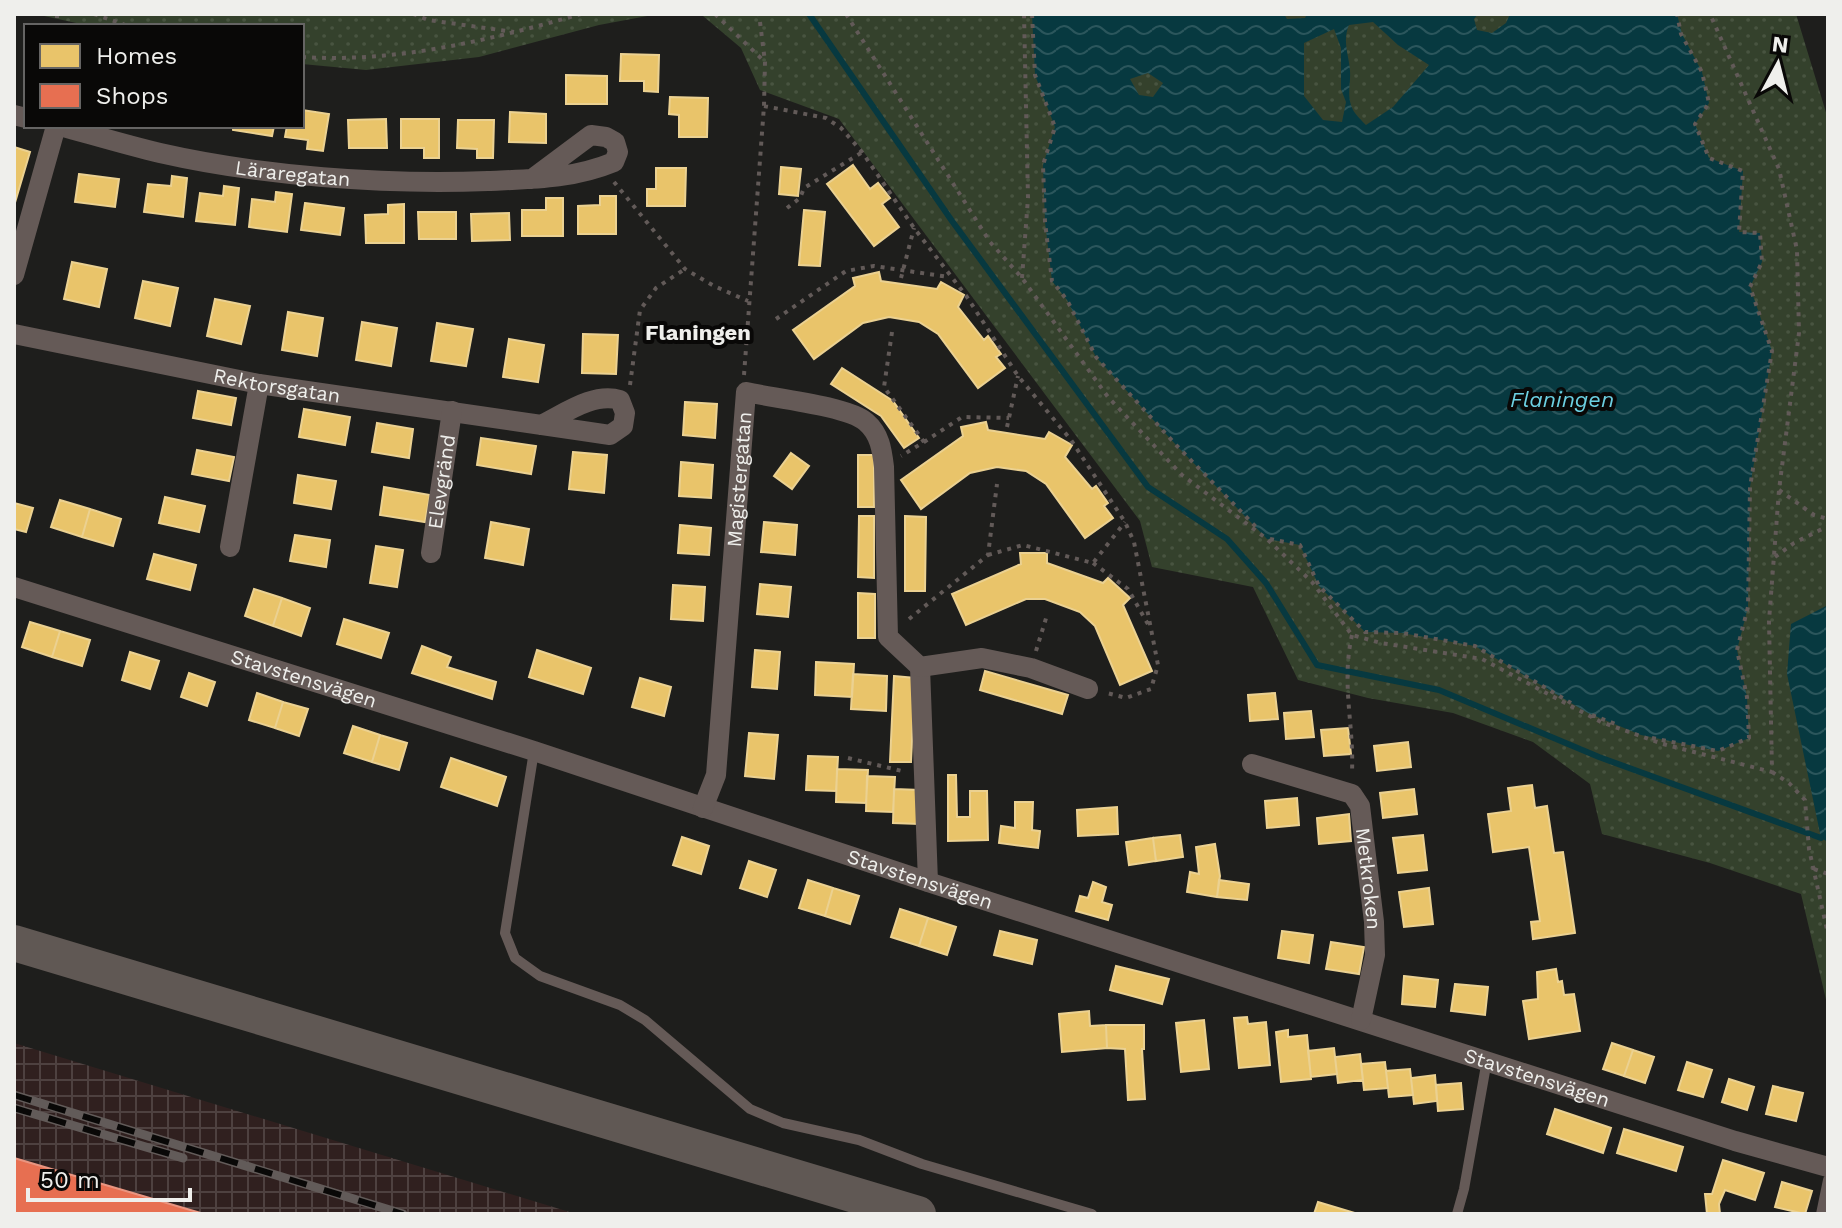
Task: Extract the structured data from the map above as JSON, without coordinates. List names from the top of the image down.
{
  "streets": {
    "street": [
      "Läraregatan",
      "Rektorsgatan",
      "Magistergatan",
      "Elevgränd",
      "Stavstensvägen",
      "Metkroken"
    ]
  },
  "crossings": [
    ["Rektorsgatan", "Elevgränd"],
    ["Magistergatan", "Stavstensvägen"],
    ["Stavstensvägen", "Metkroken"]
  ],
  "districts": ["Flaningen"],
  "water": ["Flaningen"],
  "legend": ["Homes", "Shops"],
  "scale_bar": "50 m",
  "north": "top"
}
